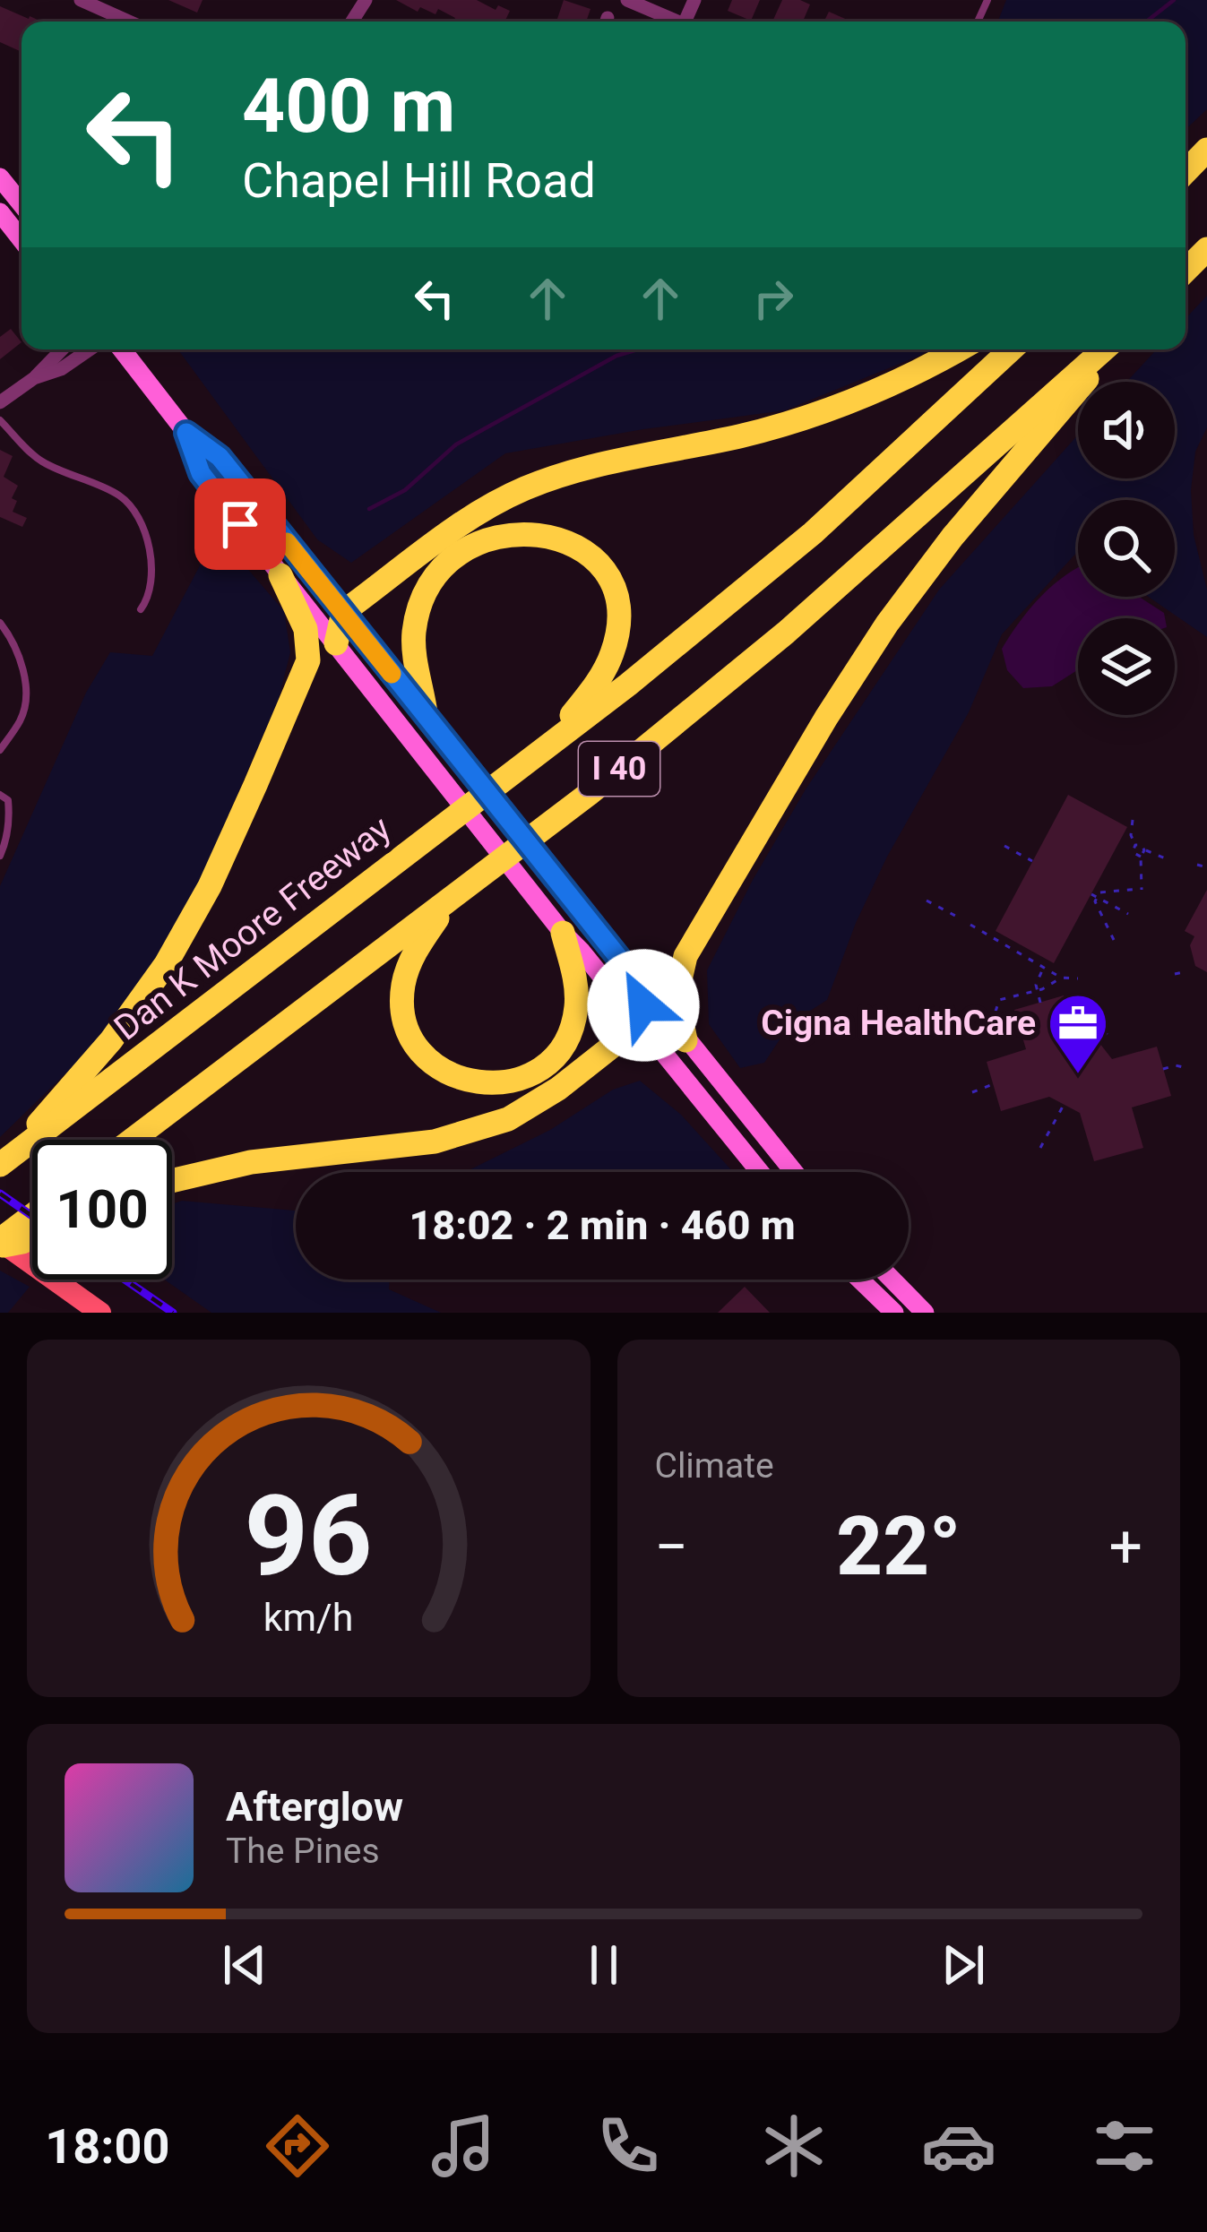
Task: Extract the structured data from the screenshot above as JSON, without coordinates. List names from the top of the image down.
{
  "streets": {
    "highway": ["I 40", "Dan K Moore Freeway"]
  },
  "crossings": [
    ["I 40", "Dan K Moore Freeway"]
  ],
  "places": {
    "office": ["Cigna HealthCare"]
  },
  "page": {
    "turn": ["400 m", "Chapel Hill Road"],
    "limit": "100",
    "trip": "18:02 · 2 min · 460 m",
    "tile": "Climate",
    "heat": ["−", "22°", "+"],
    "song": ["Afterglow", "The Pines"],
    "tabs": "18:00",
    "gauge": ["96", "km/h"]
  }
}
